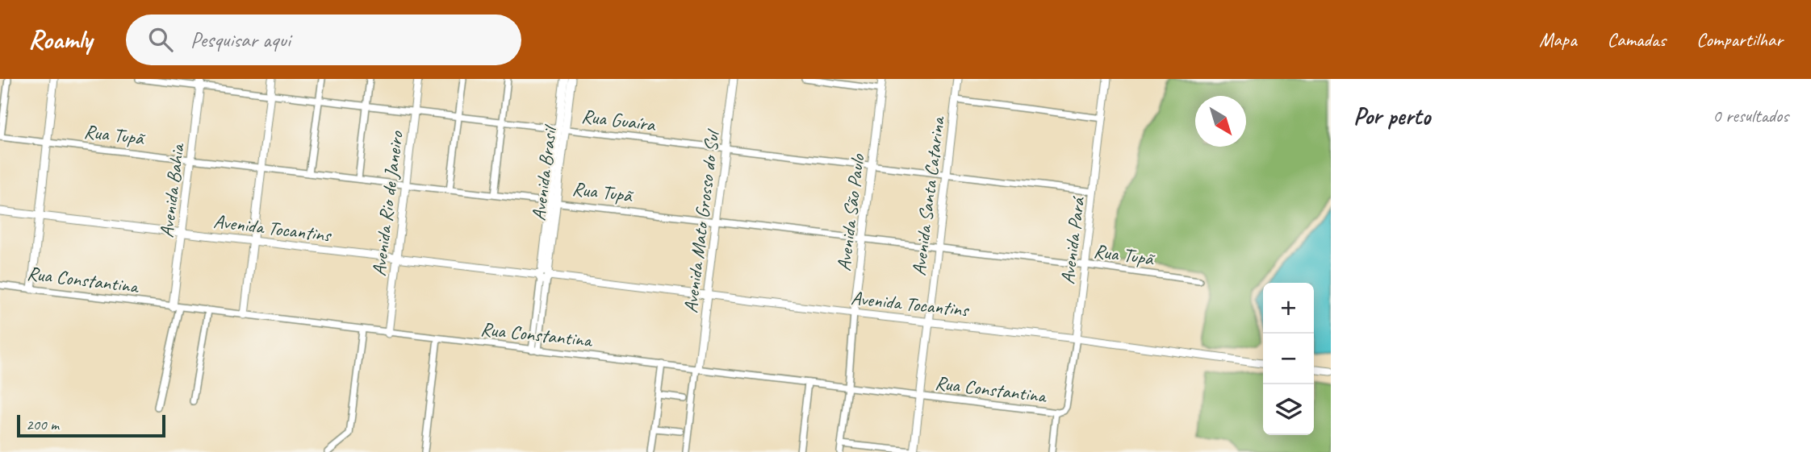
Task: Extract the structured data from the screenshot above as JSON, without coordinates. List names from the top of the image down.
{
  "streets": {
    "street": [
      "Rua Guaíra",
      "Rua Tupã",
      "Avenida Brasil",
      "Avenida Bahia",
      "Avenida Santa Catarina",
      "Avenida Rio de Janeiro",
      "Avenida São Paulo",
      "Avenida Mato Grosso do Sul",
      "Avenida Tocantins",
      "Avenida Pará",
      "Rua Constantina"
    ]
  },
  "crossings": [
    ["Rua Guaíra", "Avenida Brasil"],
    ["Rua Guaíra", "Avenida Bahia"],
    ["Rua Guaíra", "Avenida Santa Catarina"],
    ["Rua Guaíra", "Avenida Rio de Janeiro"],
    ["Rua Guaíra", "Avenida São Paulo"],
    ["Rua Guaíra", "Avenida Mato Grosso do Sul"],
    ["Rua Guaíra", "Avenida Pará"],
    ["Rua Tupã", "Avenida Brasil"],
    ["Rua Tupã", "Avenida Bahia"],
    ["Rua Tupã", "Avenida Santa Catarina"],
    ["Rua Tupã", "Avenida Rio de Janeiro"],
    ["Rua Tupã", "Avenida São Paulo"],
    ["Rua Tupã", "Avenida Mato Grosso do Sul"],
    ["Rua Tupã", "Avenida Pará"],
    ["Avenida Brasil", "Avenida Tocantins"],
    ["Avenida Brasil", "Rua Constantina"],
    ["Avenida Bahia", "Avenida Tocantins"],
    ["Avenida Bahia", "Rua Constantina"],
    ["Avenida Santa Catarina", "Avenida Tocantins"],
    ["Avenida Santa Catarina", "Rua Constantina"],
    ["Avenida Rio de Janeiro", "Avenida Tocantins"],
    ["Avenida Rio de Janeiro", "Rua Constantina"],
    ["Avenida São Paulo", "Avenida Tocantins"],
    ["Avenida São Paulo", "Rua Constantina"],
    ["Avenida Mato Grosso do Sul", "Avenida Tocantins"],
    ["Avenida Mato Grosso do Sul", "Rua Constantina"],
    ["Avenida Tocantins", "Avenida Pará"],
    ["Avenida Pará", "Rua Constantina"]
  ],
  "scale_bar": "200 m",
  "north": "bottom right",
  "page": {
    "header": "Roamly",
    "search": "Pesquisar aqui",
    "nav": ["Mapa", "Camadas", "Compartilhar"],
    "heading": ["Por perto", "0 resultados"],
    "map_buttons": ["+", "−"],
    "scale": "200 m"
  }
}
